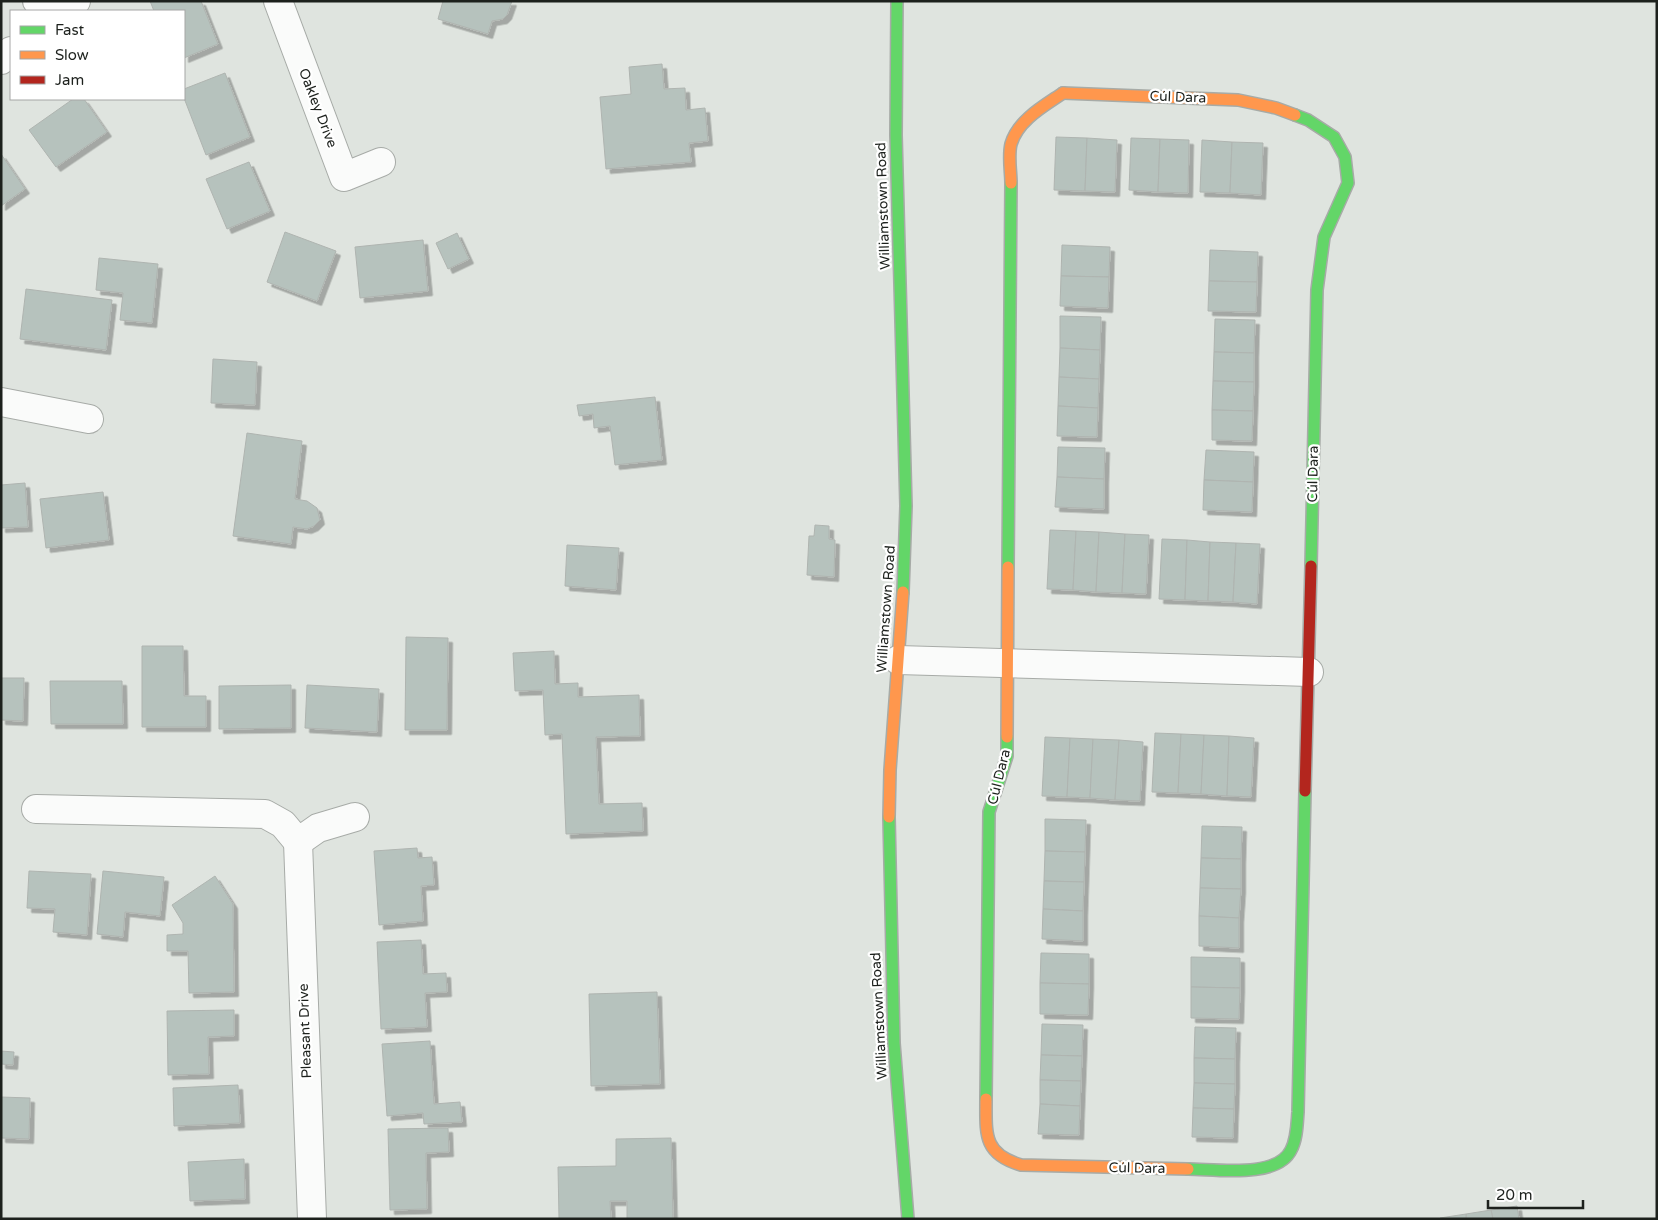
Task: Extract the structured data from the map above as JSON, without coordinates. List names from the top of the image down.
{
  "streets": {
    "street": [
      "Cúl Dara",
      "Oakley Drive",
      "Williamstown Road",
      "Pleasant Drive"
    ]
  },
  "legend": ["Fast", "Slow", "Jam"],
  "scale_bar": "20 m"
}
